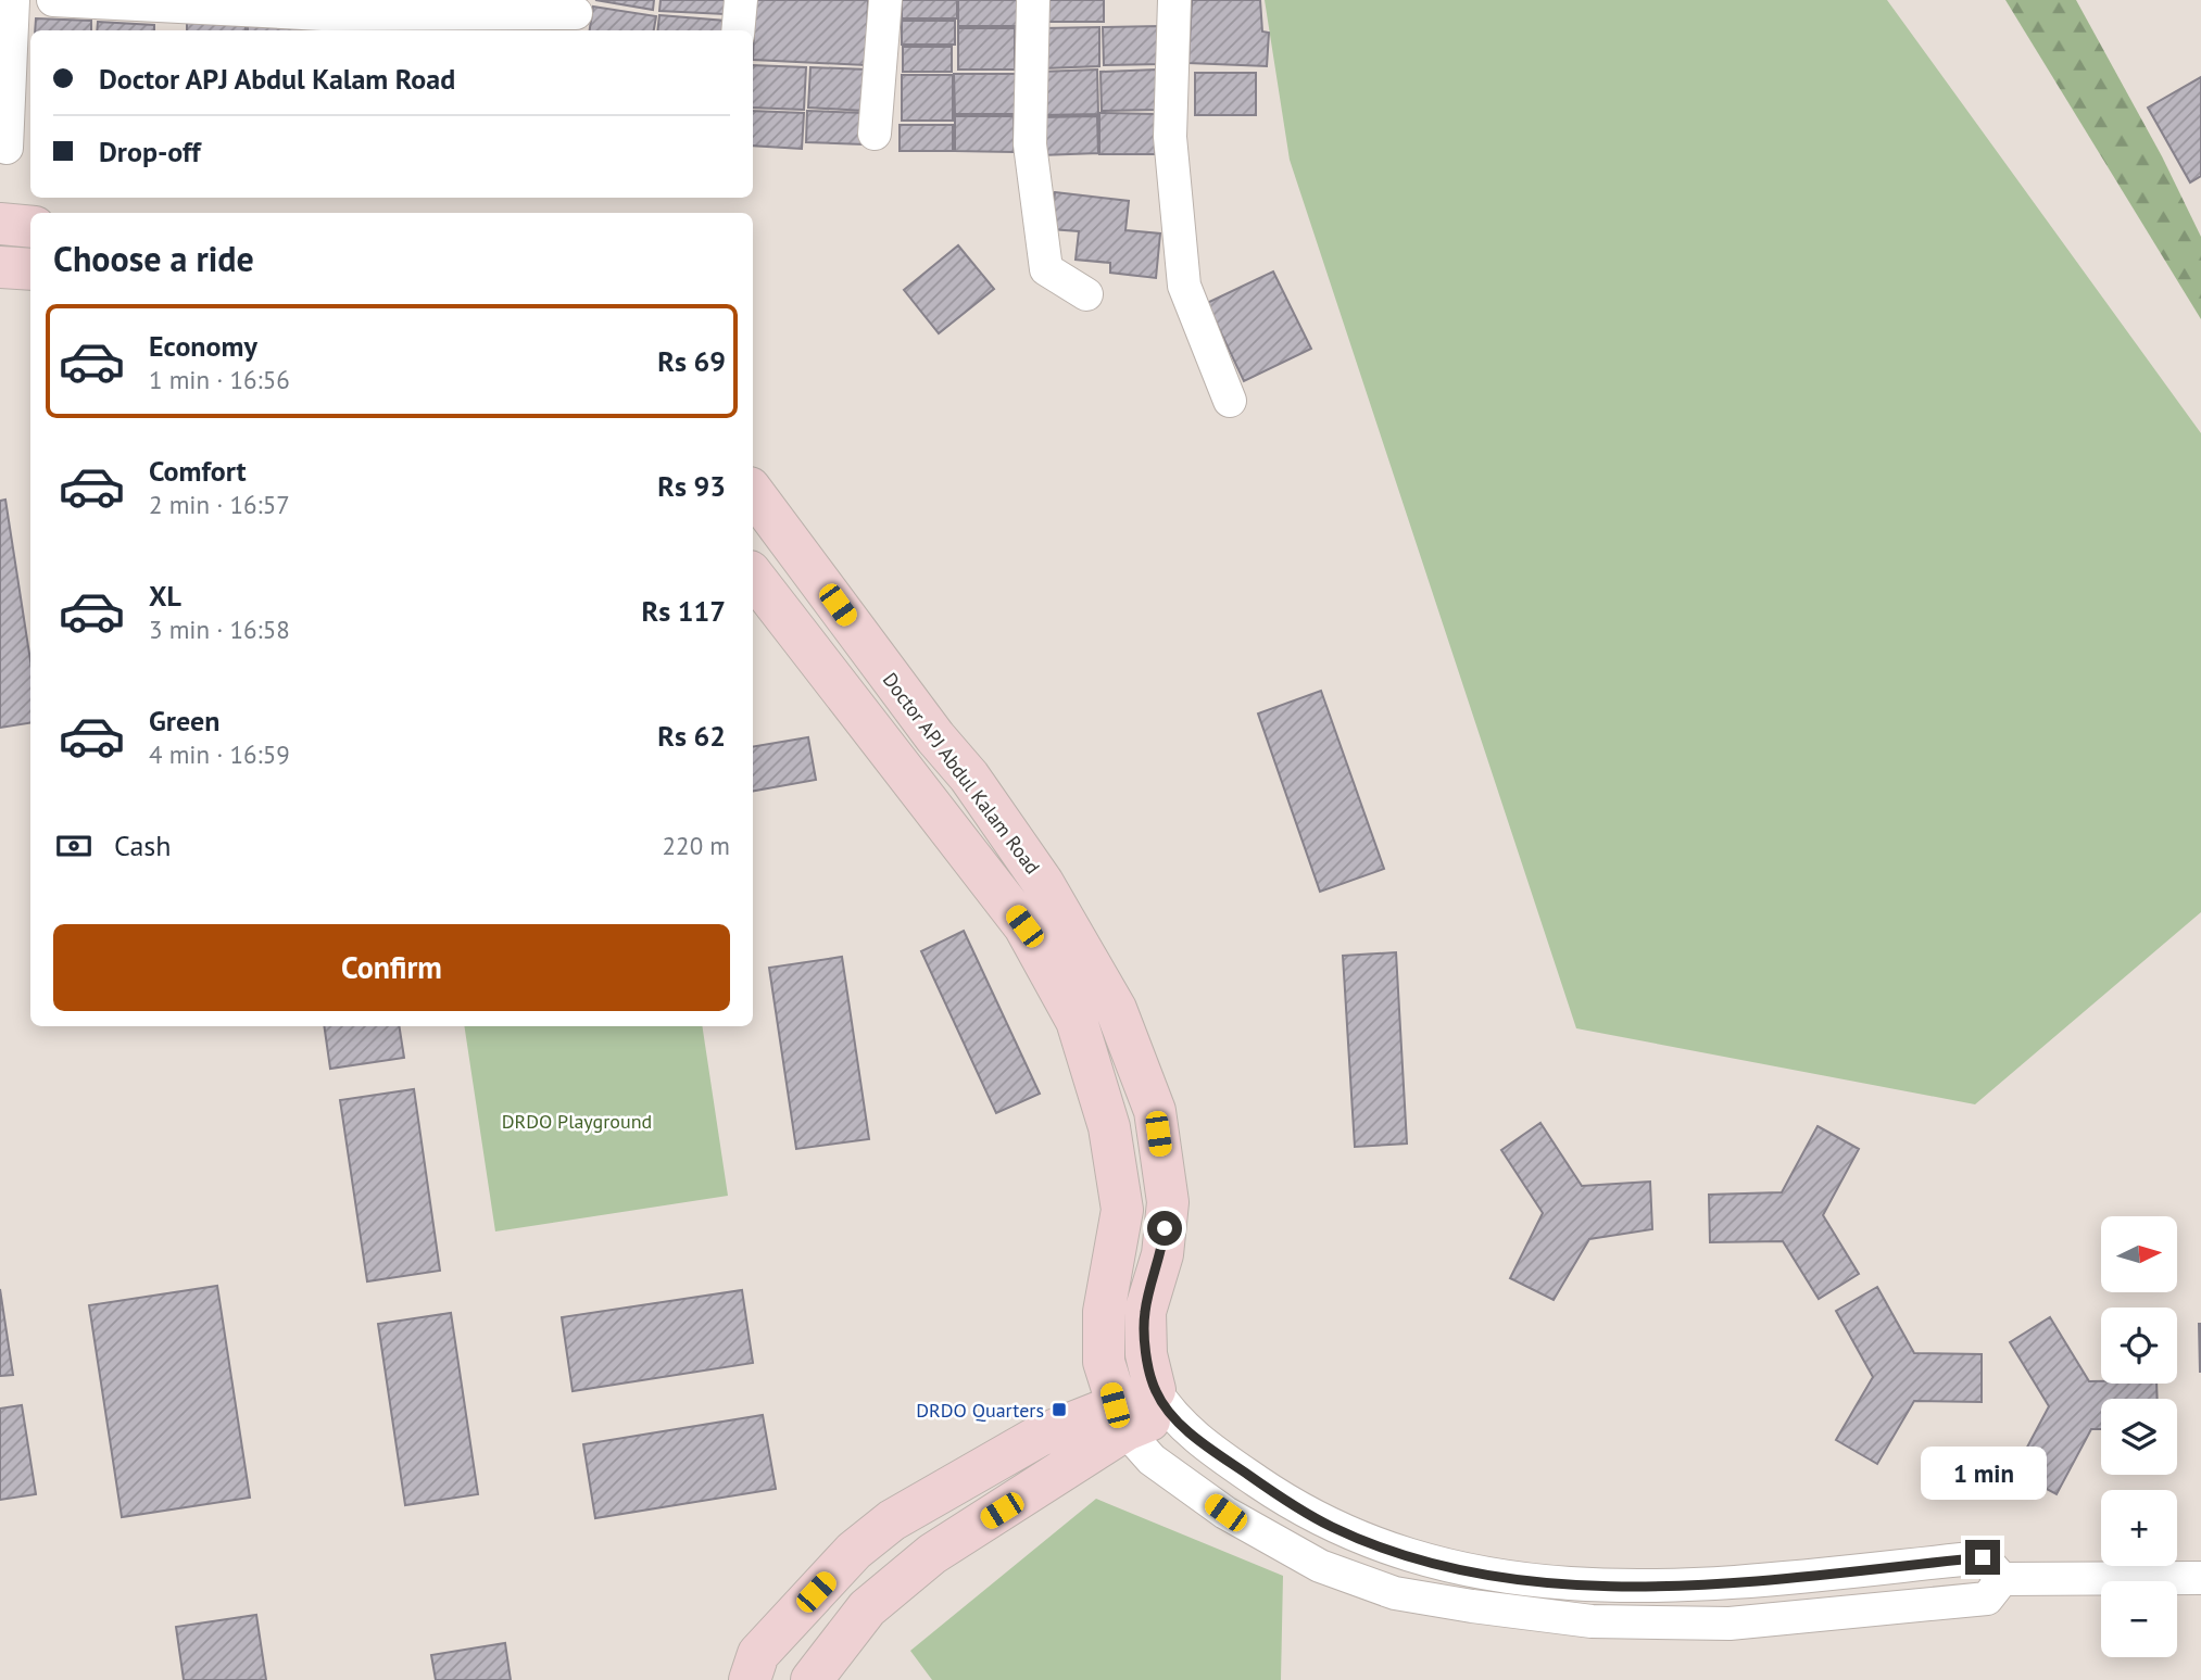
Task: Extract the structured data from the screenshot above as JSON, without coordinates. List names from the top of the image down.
{
  "streets": {
    "street": ["Doctor APJ Abdul Kalam Road"]
  },
  "parks": ["DRDO Playground"],
  "places": {
    "transit": ["DRDO Quarters"]
  },
  "north": "right",
  "page": {
    "banner": ["Doctor APJ Abdul Kalam Road", "Drop-off"],
    "heading": "Choose a ride",
    "list": [
      {
        "name": "Economy",
        "note": "1 min · 16:56",
        "value": "Rs 69"
      },
      {
        "name": "Comfort",
        "note": "2 min · 16:57",
        "value": "Rs 93"
      },
      {
        "name": "XL",
        "note": "3 min · 16:58",
        "value": "Rs 117"
      },
      {
        "name": "Green",
        "note": "4 min · 16:59",
        "value": "Rs 62"
      }
    ],
    "pay": ["Cash", "220 m"],
    "buttons": "Confirm",
    "map_buttons": ["+", "−"],
    "bubble": "1 min"
  }
}
